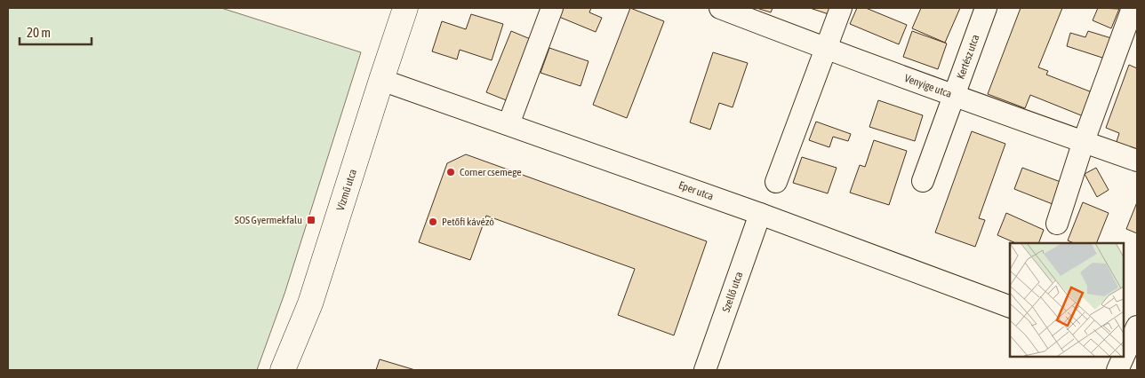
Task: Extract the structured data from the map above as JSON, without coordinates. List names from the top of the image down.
{
  "streets": {
    "main road": ["Vízmű utca"],
    "street": [
      "Kertész utca",
      "Venyige utca",
      "Eper utca",
      "Szellő utca"
    ]
  },
  "crossings": [
    ["Kertész utca", "Venyige utca"],
    ["Vízmű utca", "Eper utca"],
    ["Eper utca", "Szellő utca"]
  ],
  "places": {
    "other": ["Corner csemege", "Petőfi kávézó"],
    "transit": ["SOS Gyermekfalu"]
  },
  "scale_bar": "20 m"
}
